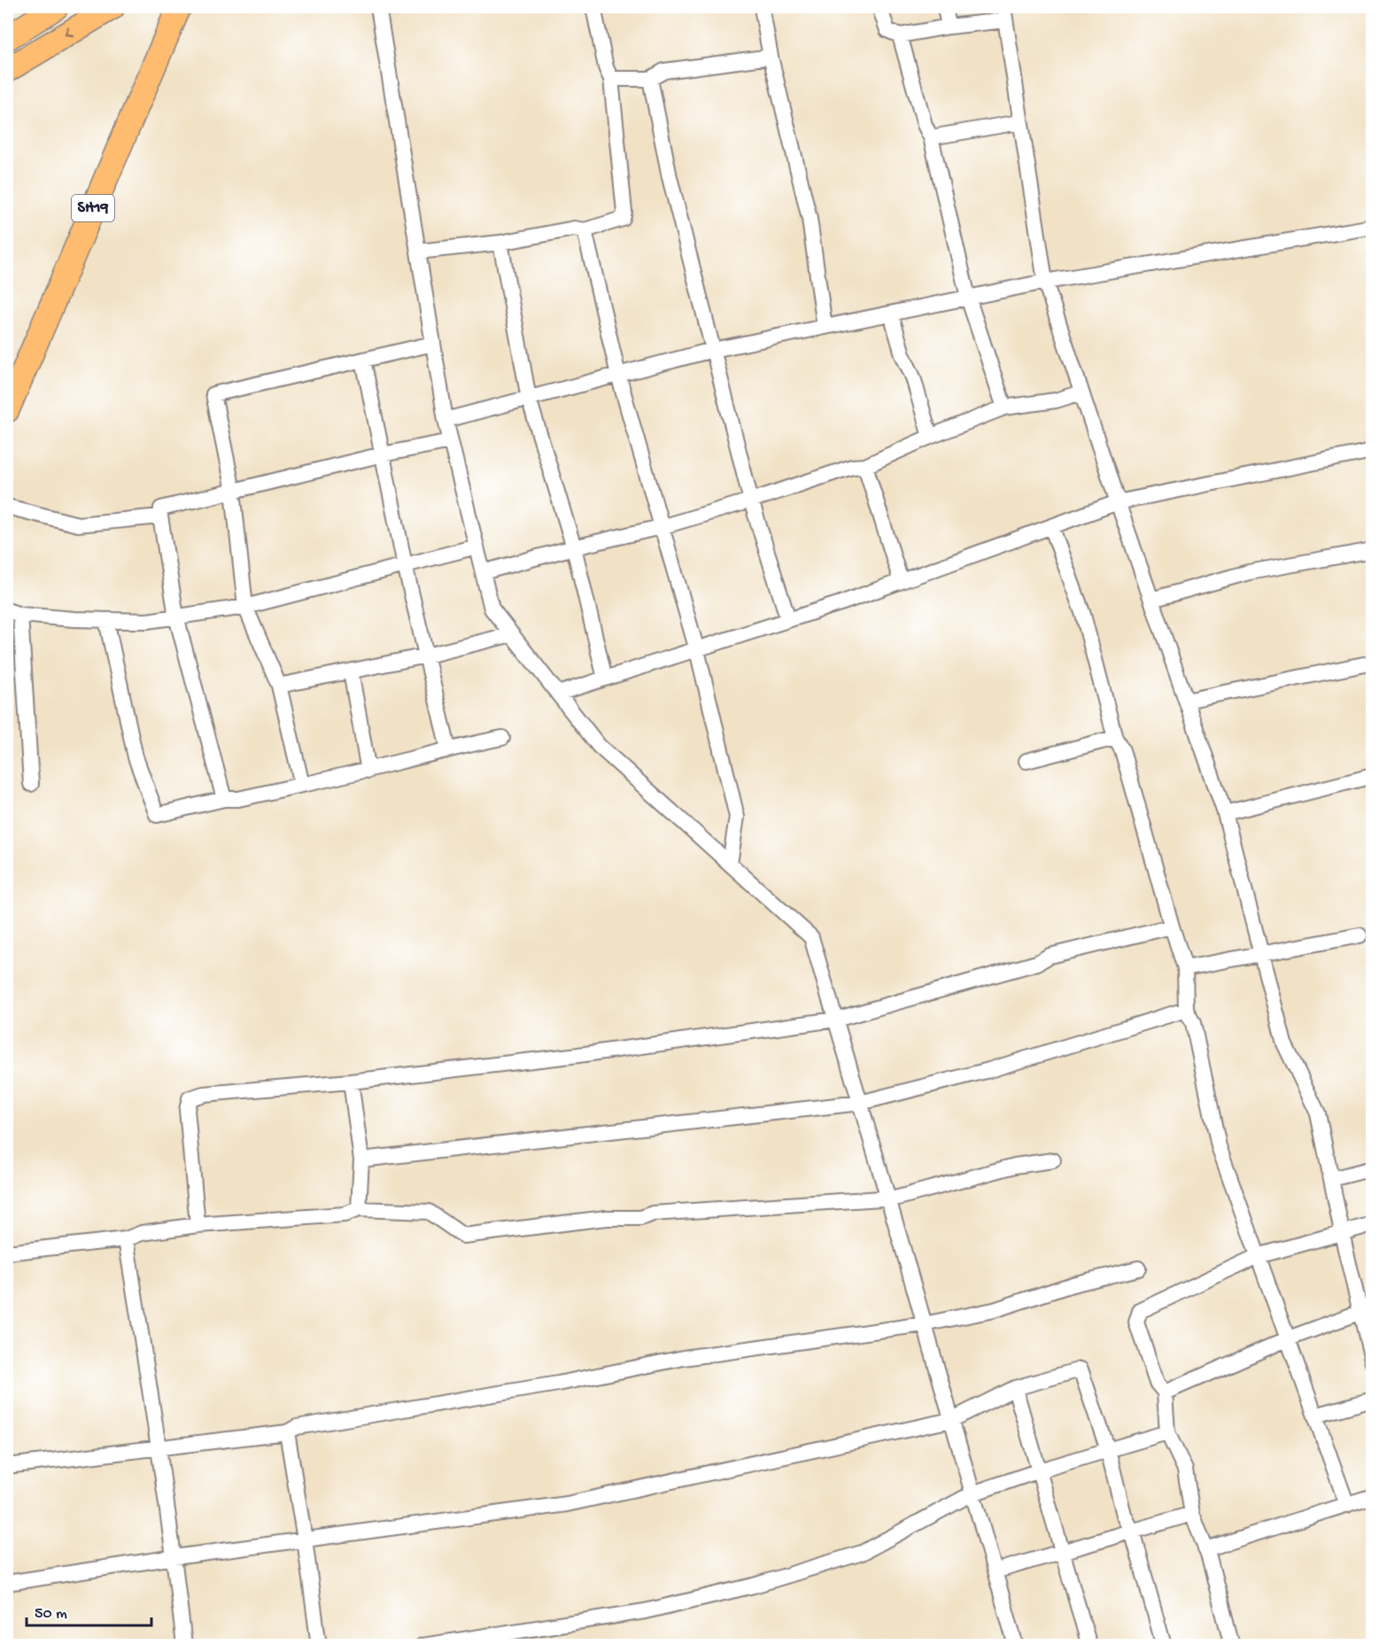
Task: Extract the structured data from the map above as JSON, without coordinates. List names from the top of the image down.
{
  "streets": {
    "main road": ["SH19"]
  },
  "scale_bar": "50 m"
}
